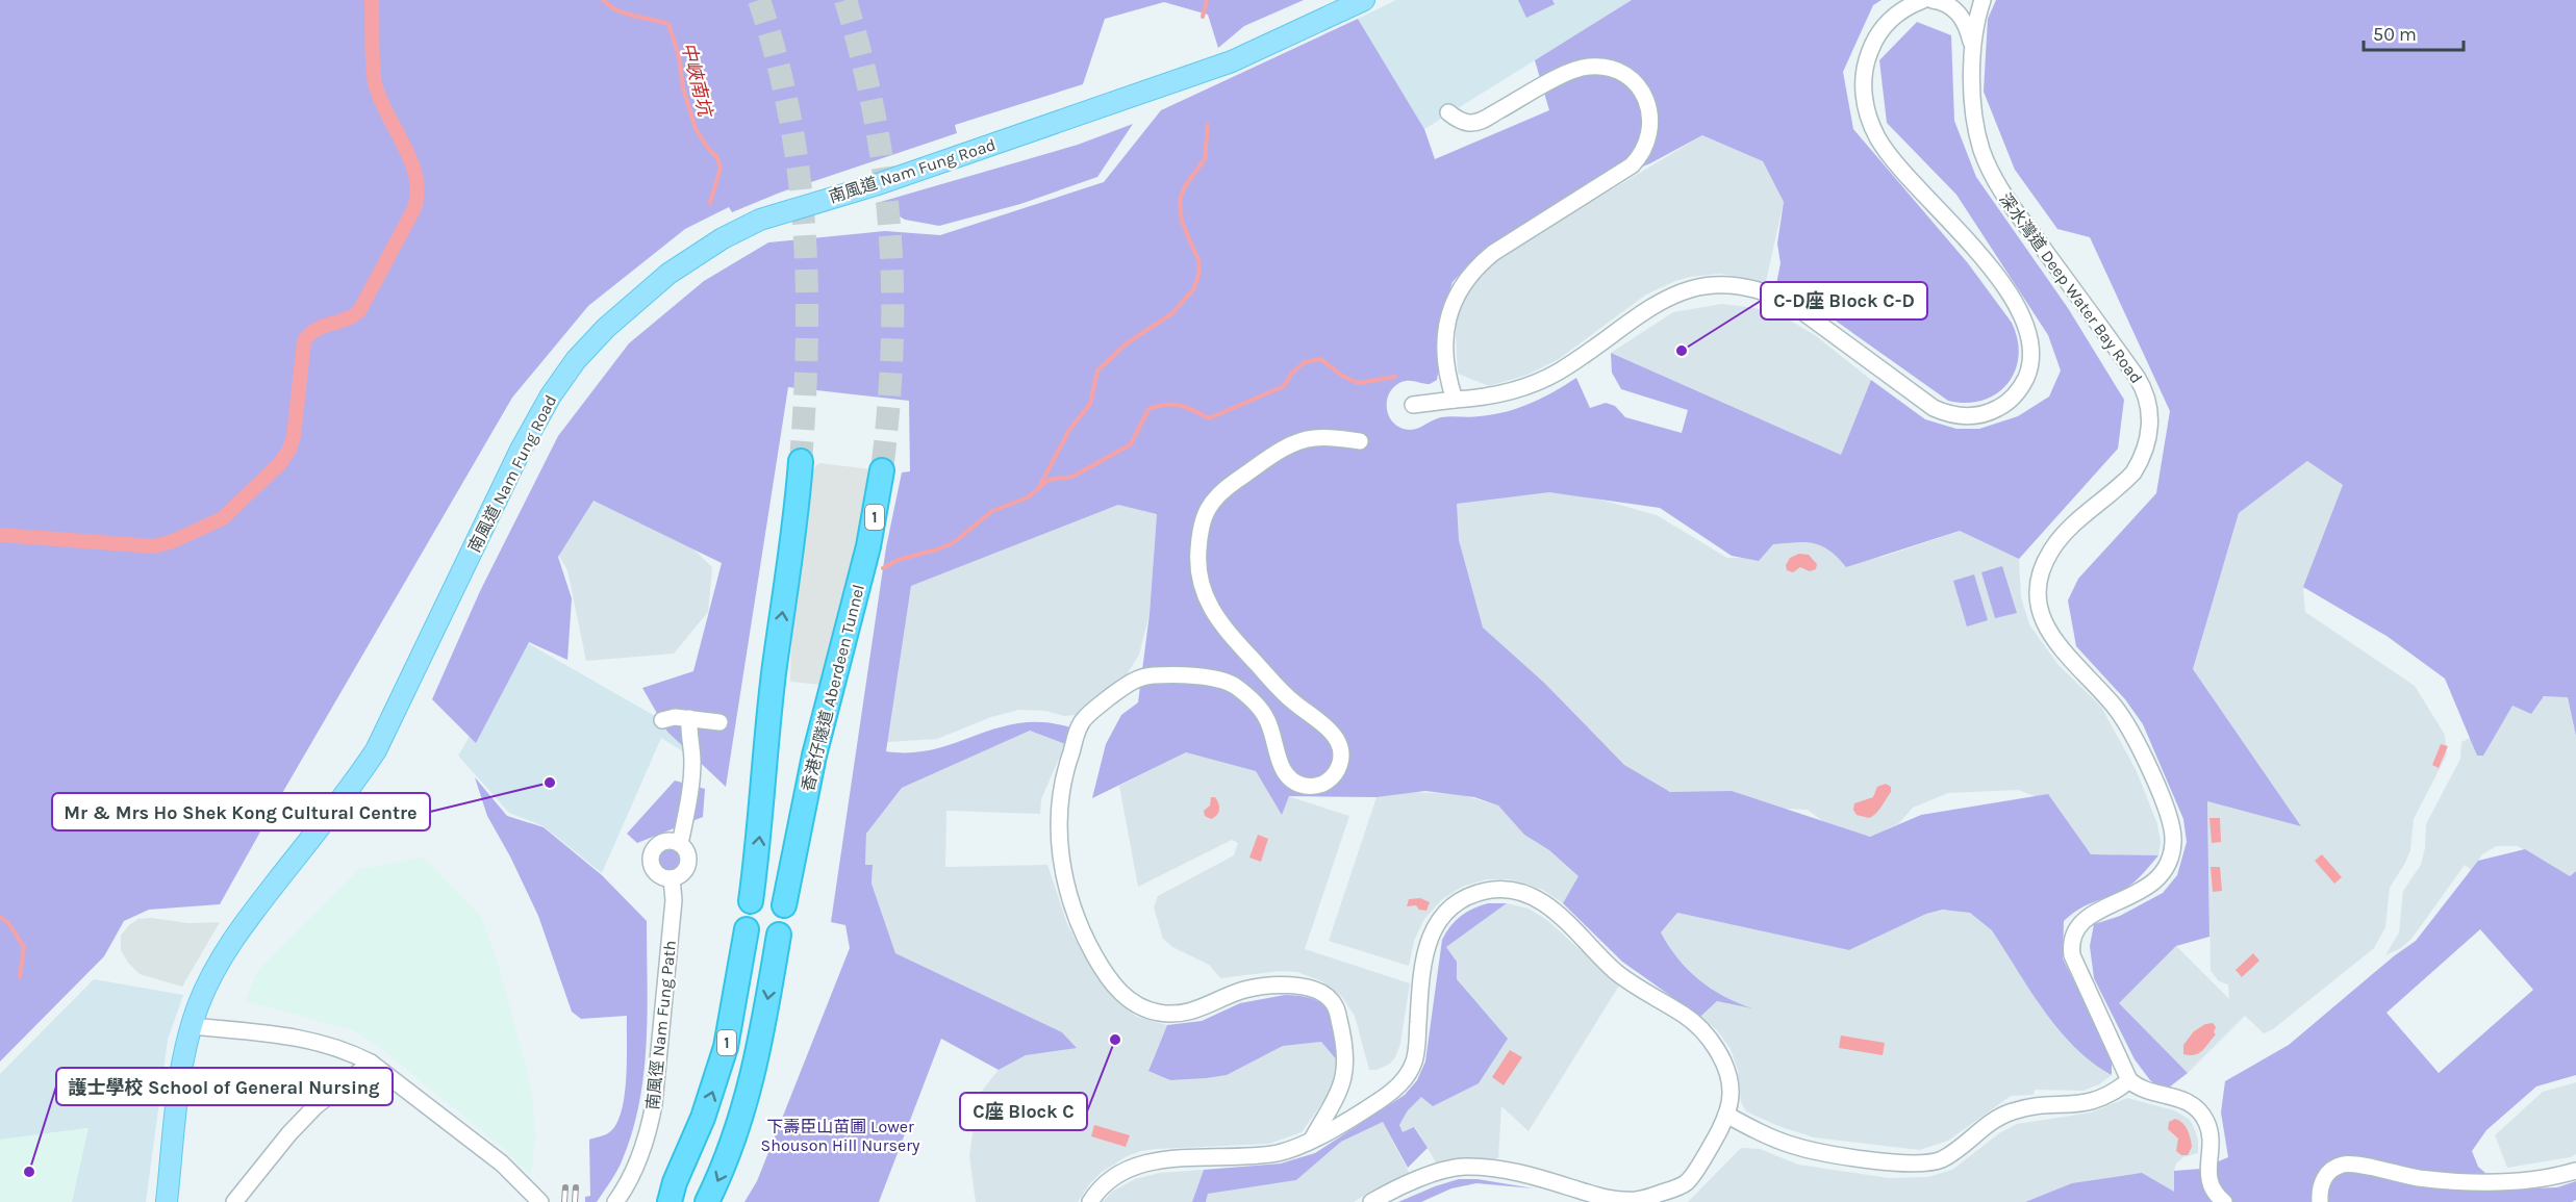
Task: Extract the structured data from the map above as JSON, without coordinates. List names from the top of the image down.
{
  "streets": {
    "highway": ["1", "香港仔隧道 Aberdeen Tunnel"],
    "main road": ["南風道 Nam Fung Road"],
    "street": ["深水灣道 Deep Water Bay Road", "南風徑 Nam Fung Path"]
  },
  "water": ["中峽南坑"],
  "parks": ["下壽臣山苗圃 Lower Shouson Hill Nursery"],
  "places": [
    "C-D座 Block C-D",
    "Mr & Mrs Ho Shek Kong Cultural Centre",
    "C座 Block C",
    "護士學校 School of General Nursing"
  ],
  "scale_bar": "50 m"
}
